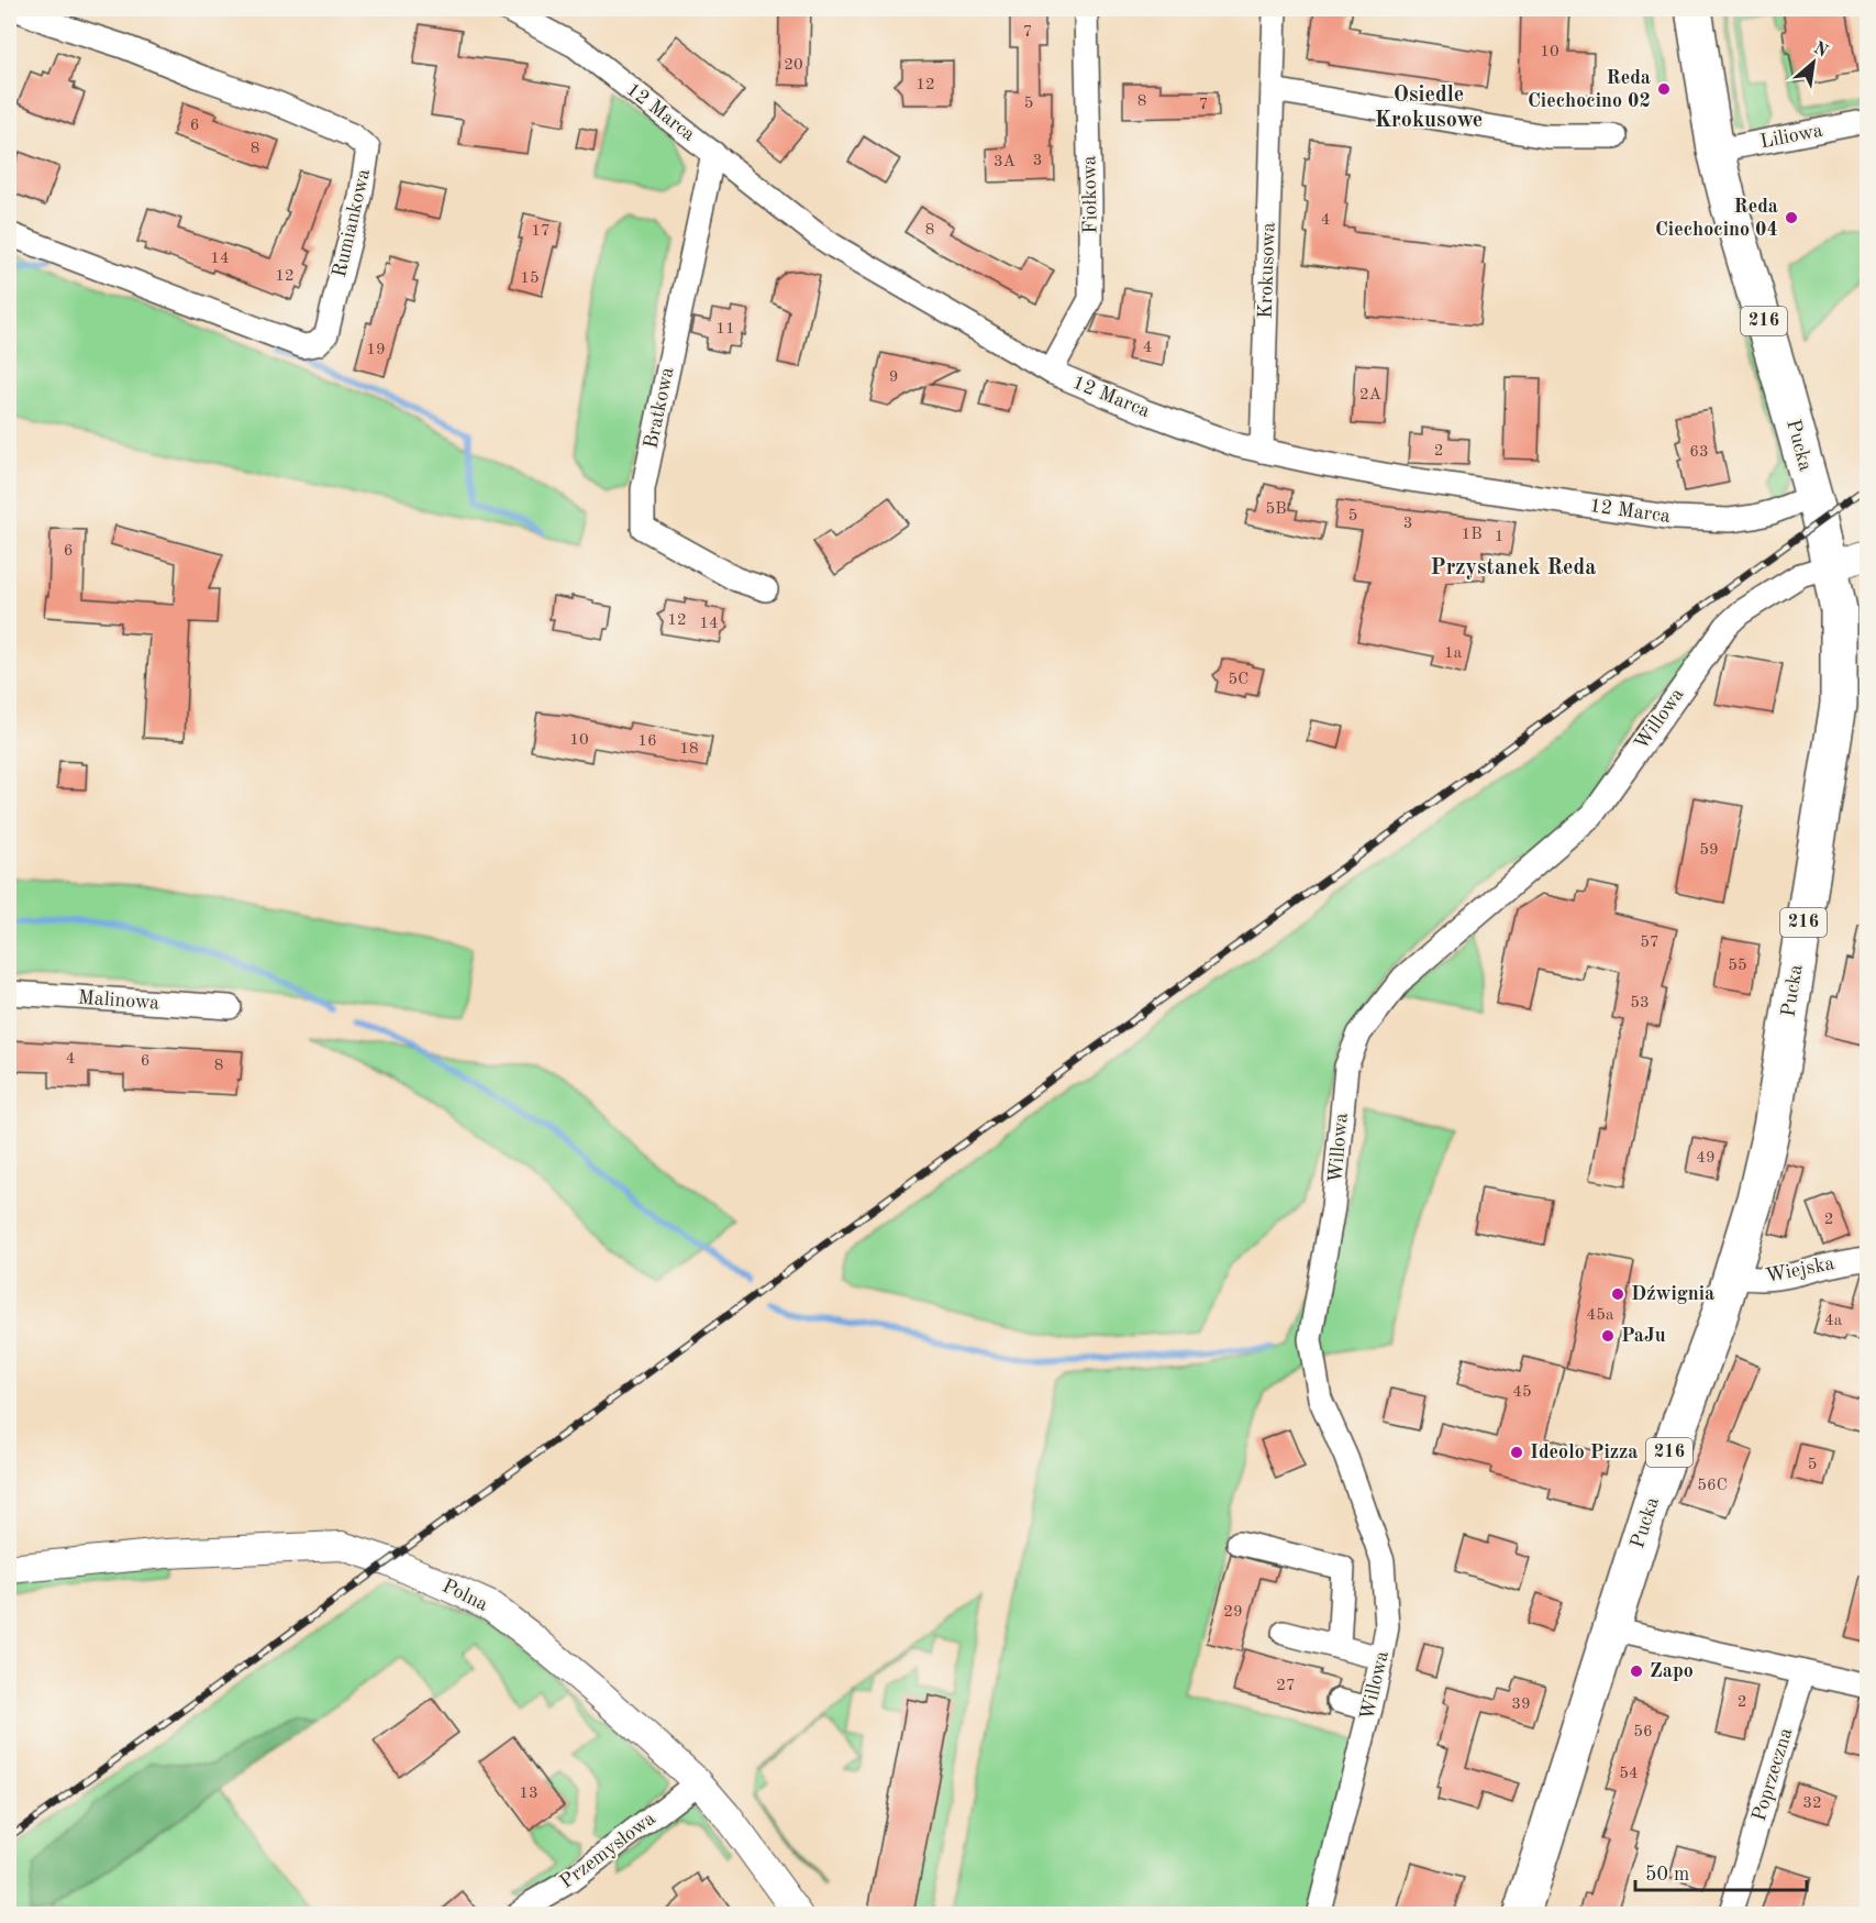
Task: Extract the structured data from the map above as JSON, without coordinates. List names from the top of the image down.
{
  "streets": {
    "main road": ["216", "Pucka"],
    "street": [
      "12 Marca",
      "Liliowa",
      "Fiołkowa",
      "Rumiankowa",
      "Krokusowa",
      "Bratkowa",
      "Willowa",
      "Malinowa",
      "Wiejska",
      "Polna",
      "Poprzeczna",
      "Przemysłowa"
    ]
  },
  "crossings": [
    ["12 Marca", "Fiołkowa"],
    ["12 Marca", "Krokusowa"],
    ["12 Marca", "Bratkowa"],
    ["12 Marca", "Pucka"],
    ["Liliowa", "Pucka"],
    ["Pucka", "Willowa"],
    ["Pucka", "Wiejska"],
    ["Polna", "Przemysłowa"]
  ],
  "districts": ["Osiedle Krokusowe", "Przystanek Reda"],
  "places": [
    "Reda Ciechocino 02",
    "Reda Ciechocino 04",
    "Dźwignia",
    "PaJu",
    "Ideolo Pizza",
    "Zapo"
  ],
  "house_numbers": [
    "7",
    "10",
    "20",
    "12",
    "8",
    "5",
    "7",
    "6",
    "8",
    "3",
    "3A",
    "4",
    "8",
    "17",
    "14",
    "12",
    "15",
    "11",
    "4",
    "19",
    "9",
    "2A",
    "2",
    "63",
    "5B",
    "5",
    "3",
    "1B",
    "1",
    "6",
    "12",
    "14",
    "1a",
    "5C",
    "10",
    "16",
    "18",
    "59",
    "57",
    "55",
    "53",
    "4",
    "6",
    "8",
    "49",
    "2",
    "45a",
    "4a",
    "45",
    "5",
    "56C",
    "29",
    "27",
    "2",
    "39",
    "56",
    "54",
    "13",
    "32"
  ],
  "scale_bar": "50 m",
  "north": "top right"
}
